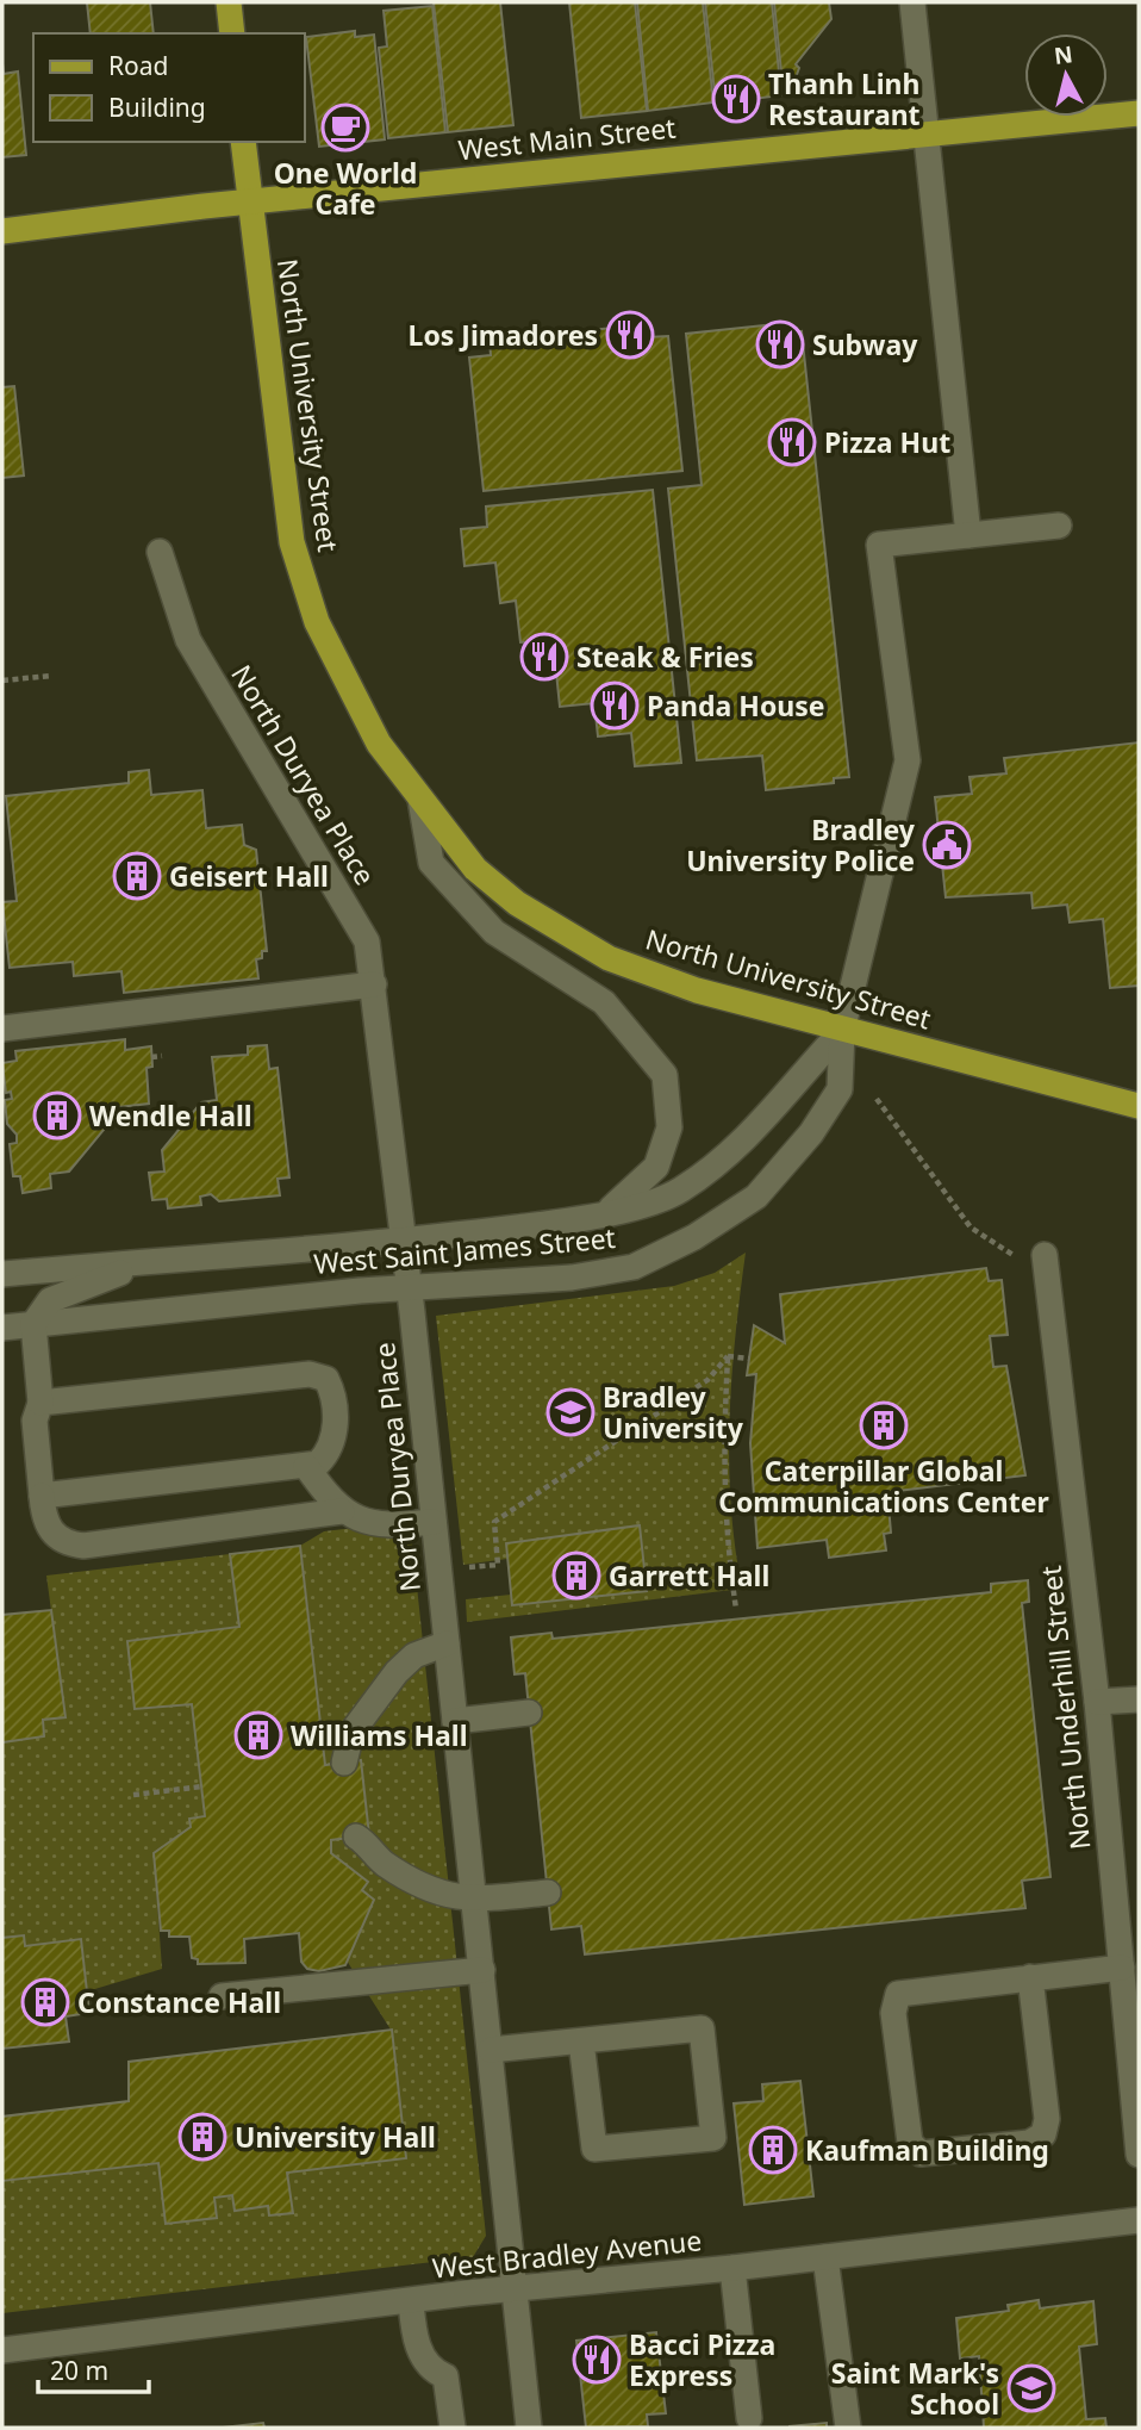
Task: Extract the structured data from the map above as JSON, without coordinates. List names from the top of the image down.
{
  "streets": {
    "main road": ["West Main Street", "North University Street"],
    "street": [
      "North Duryea Place",
      "West Saint James Street",
      "North Underhill Street",
      "West Bradley Avenue"
    ]
  },
  "crossings": [
    ["West Main Street", "North University Street"],
    ["North University Street", "West Saint James Street"],
    ["North Duryea Place", "West Saint James Street"],
    ["North Duryea Place", "West Bradley Avenue"]
  ],
  "places": {
    "restaurant": [
      "Thanh Linh Restaurant",
      "Los Jimadores",
      "Subway",
      "Pizza Hut",
      "Steak & Fries",
      "Panda House",
      "Bacci Pizza Express"
    ],
    "cafe": ["One World Cafe"],
    "public building": ["Bradley University Police"],
    "building": [
      "Geisert Hall",
      "Wendle Hall",
      "Caterpillar Global Communications Center",
      "Garrett Hall",
      "Williams Hall",
      "Constance Hall",
      "University Hall",
      "Kaufman Building"
    ],
    "school or university": ["Bradley University", "Saint Mark's School"]
  },
  "legend": ["Road", "Building"],
  "scale_bar": "20 m",
  "north": "top"
}
